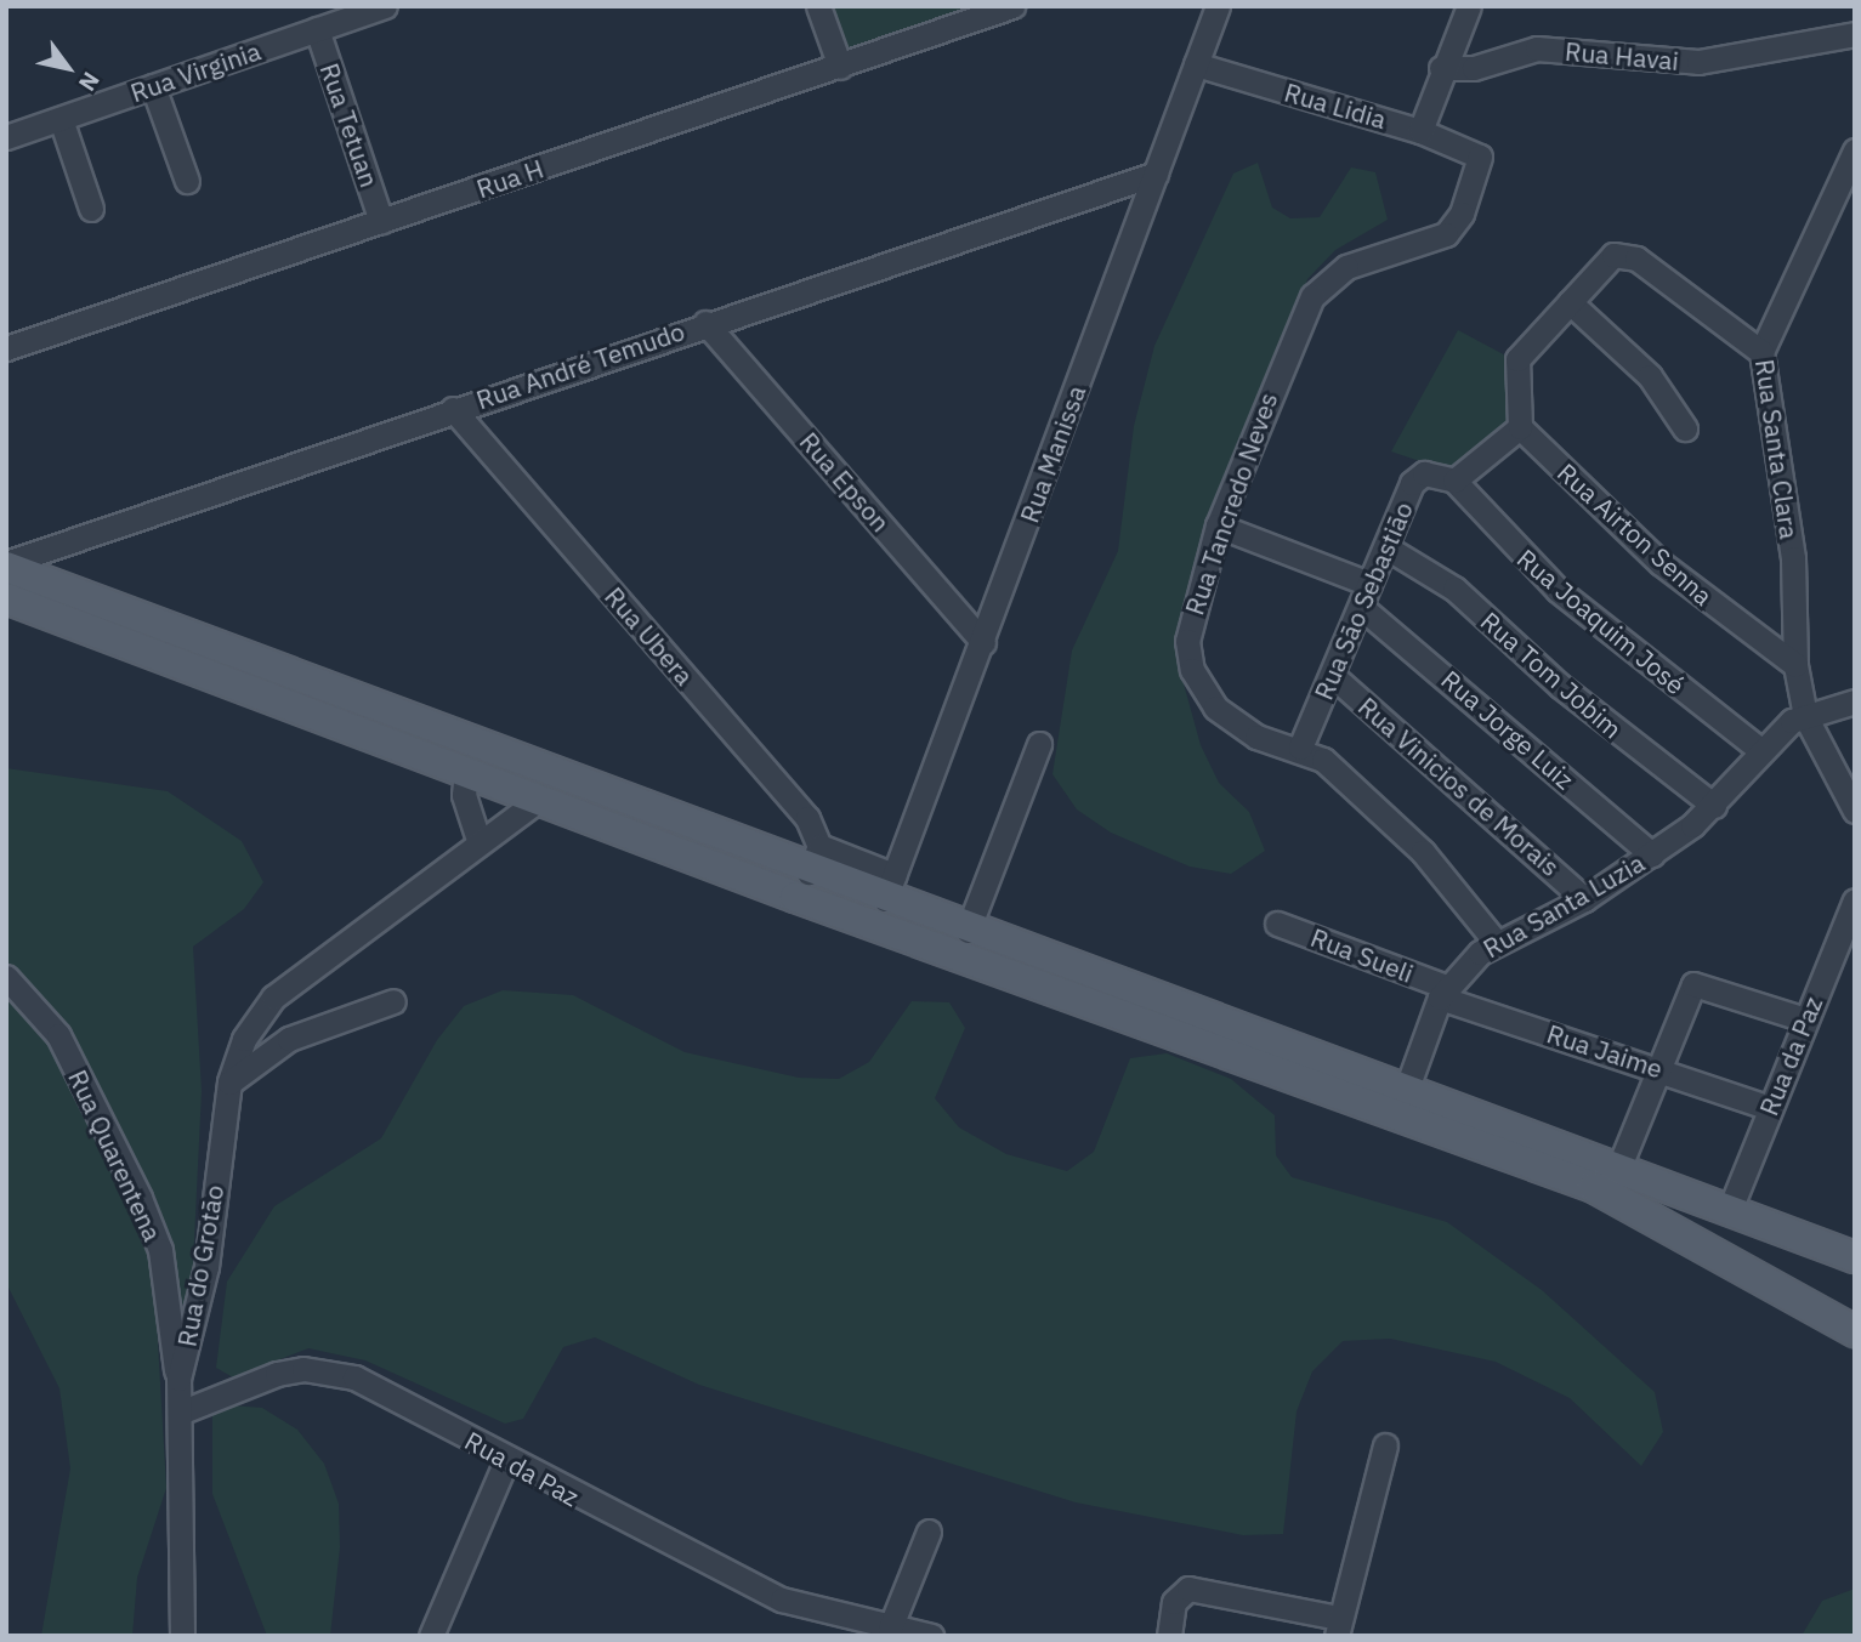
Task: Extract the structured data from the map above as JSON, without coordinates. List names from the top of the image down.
{
  "streets": {
    "street": [
      "Rua Havai",
      "Rua Virginia",
      "Rua Lidia",
      "Rua Tetuan",
      "Rua H",
      "Rua André Temudo",
      "Rua Santa Clara",
      "Rua Manissa",
      "Rua Epson",
      "Rua Tancredo Neves",
      "Rua Airton Senna",
      "Rua Sāo Sebastiāo",
      "Rua Joaquim José",
      "Rua Ubera",
      "Rua Tom Jobim",
      "Rua Jorge Luiz",
      "Rua Vinicios de Morais",
      "Rua Santa Luzia",
      "Rua Sueli",
      "Rua Jaime",
      "Rua da Paz",
      "Rua Quarentena",
      "Rua do Grotão"
    ]
  },
  "crossings": [
    ["Rua Virginia", "Rua Tetuan"],
    ["Rua Lidia", "Rua Manissa"],
    ["Rua Lidia", "Rua Tancredo Neves"],
    ["Rua Tetuan", "Rua H"],
    ["Rua André Temudo", "Rua Manissa"],
    ["Rua André Temudo", "Rua Epson"],
    ["Rua André Temudo", "Rua Ubera"],
    ["Rua Santa Clara", "Rua Airton Senna"],
    ["Rua Santa Clara", "Rua Santa Luzia"],
    ["Rua Manissa", "Rua Epson"],
    ["Rua Tancredo Neves", "Rua Sāo Sebastiāo"],
    ["Rua Tancredo Neves", "Rua Santa Luzia"],
    ["Rua Sāo Sebastiāo", "Rua Joaquim José"],
    ["Rua Sāo Sebastiāo", "Rua Tom Jobim"],
    ["Rua Sāo Sebastiāo", "Rua Jorge Luiz"],
    ["Rua Sāo Sebastiāo", "Rua Vinicios de Morais"],
    ["Rua Joaquim José", "Rua Santa Luzia"],
    ["Rua Tom Jobim", "Rua Santa Luzia"],
    ["Rua Jorge Luiz", "Rua Santa Luzia"],
    ["Rua Vinicios de Morais", "Rua Santa Luzia"],
    ["Rua Santa Luzia", "Rua Sueli"],
    ["Rua Santa Luzia", "Rua Jaime"],
    ["Rua Sueli", "Rua Jaime"],
    ["Rua Jaime", "Rua da Paz"],
    ["Rua da Paz", "Rua do Grotão"],
    ["Rua Quarentena", "Rua do Grotão"]
  ],
  "north": "bottom right"
}
